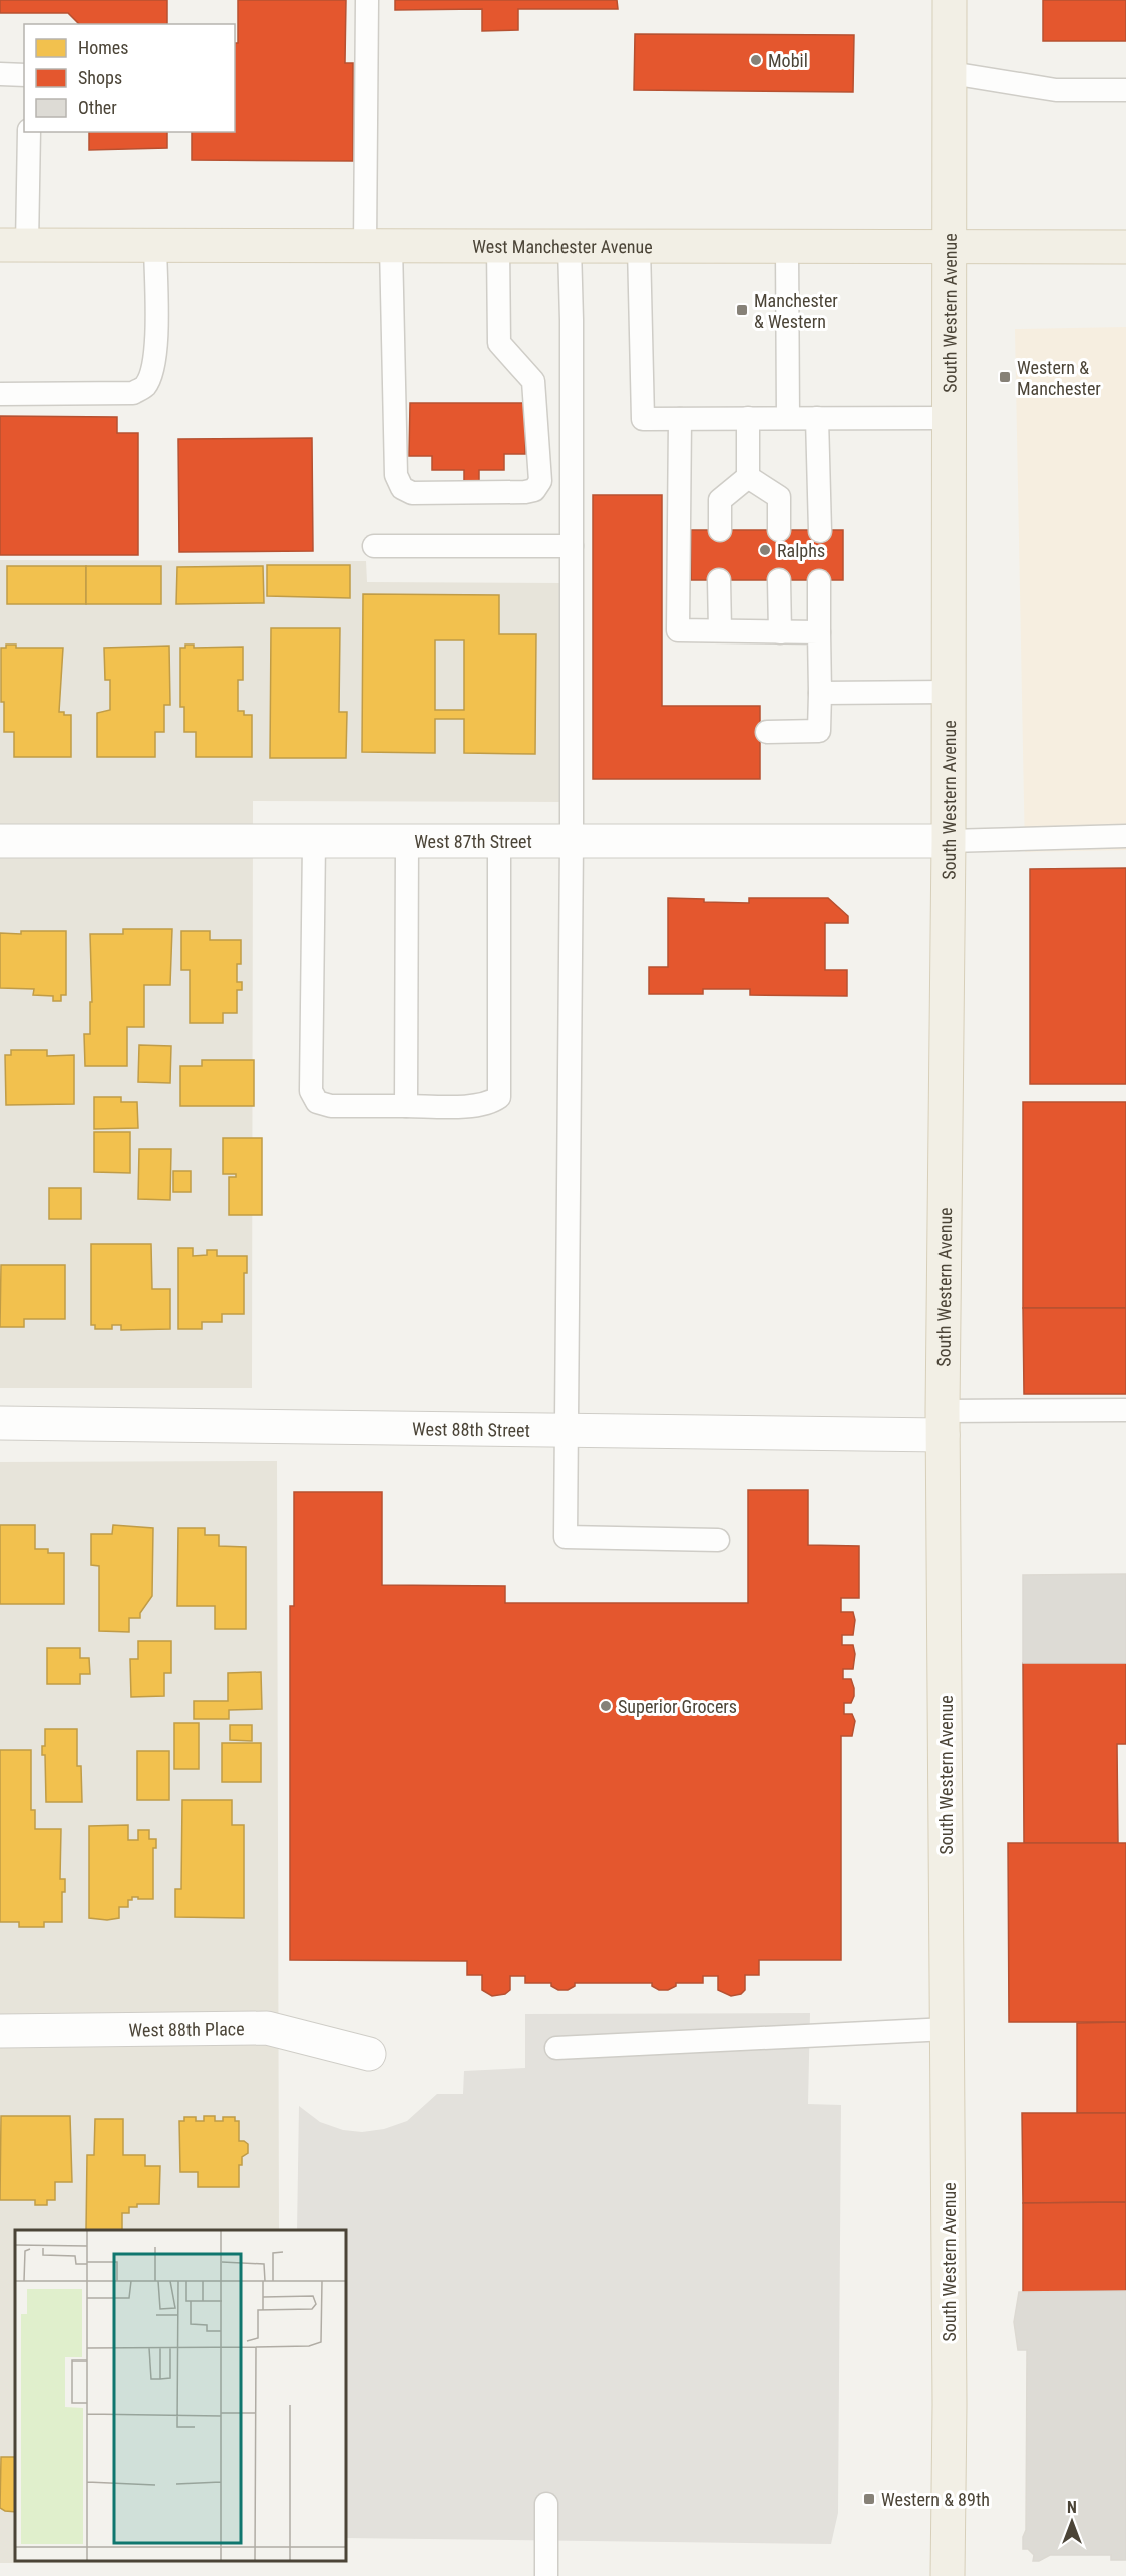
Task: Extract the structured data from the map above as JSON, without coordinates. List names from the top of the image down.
{
  "streets": {
    "main road": ["West Manchester Avenue", "South Western Avenue"],
    "street": ["West 87th Street", "West 88th Street", "West 88th Place"]
  },
  "crossings": [
    ["West Manchester Avenue", "South Western Avenue"],
    ["South Western Avenue", "West 87th Street"],
    ["South Western Avenue", "West 88th Street"]
  ],
  "places": {
    "other": ["Mobil", "Ralphs", "Superior Grocers"],
    "transit": ["Manchester & Western", "Western & Manchester", "Western & 89th"]
  },
  "legend": ["Homes", "Shops", "Other"],
  "north": "top"
}
